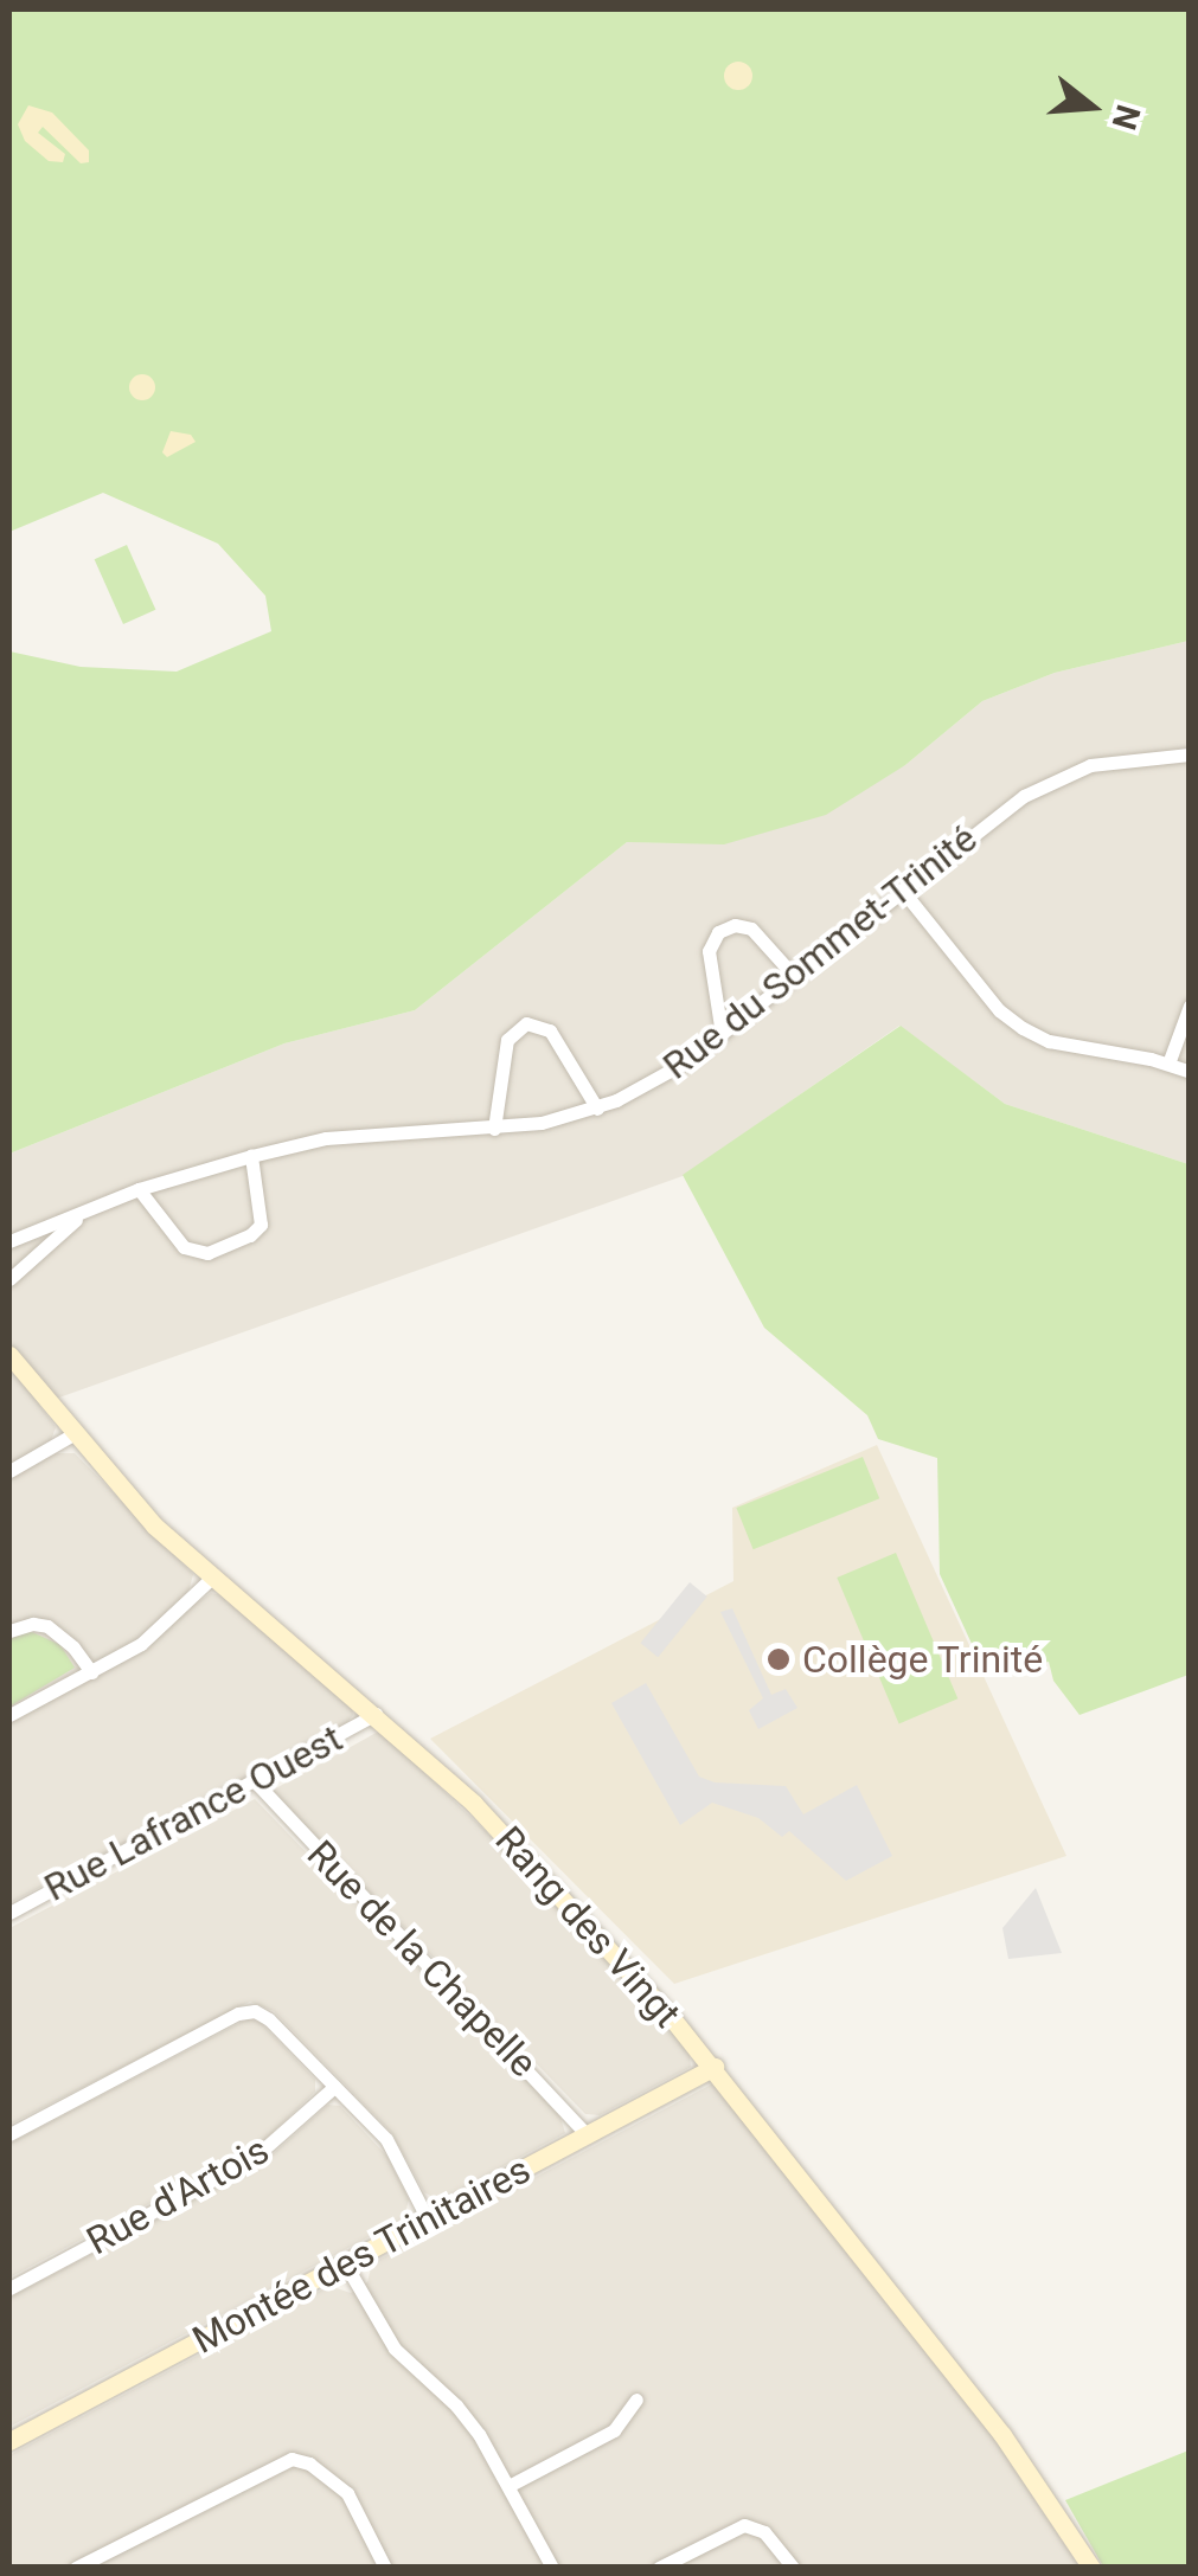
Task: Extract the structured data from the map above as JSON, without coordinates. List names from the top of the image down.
{
  "streets": {
    "street": [
      "Rue du Sommet-Trinité",
      "Rue Lafrance Ouest",
      "Rang des Vingt",
      "Rue de la Chapelle",
      "Rue d'Artois",
      "Montée des Trinitaires"
    ]
  },
  "crossings": [
    ["Rue Lafrance Ouest", "Rang des Vingt"],
    ["Rue Lafrance Ouest", "Rue de la Chapelle"],
    ["Rang des Vingt", "Montée des Trinitaires"],
    ["Rue de la Chapelle", "Montée des Trinitaires"]
  ],
  "places": ["Collège Trinité"],
  "north": "right"
}
